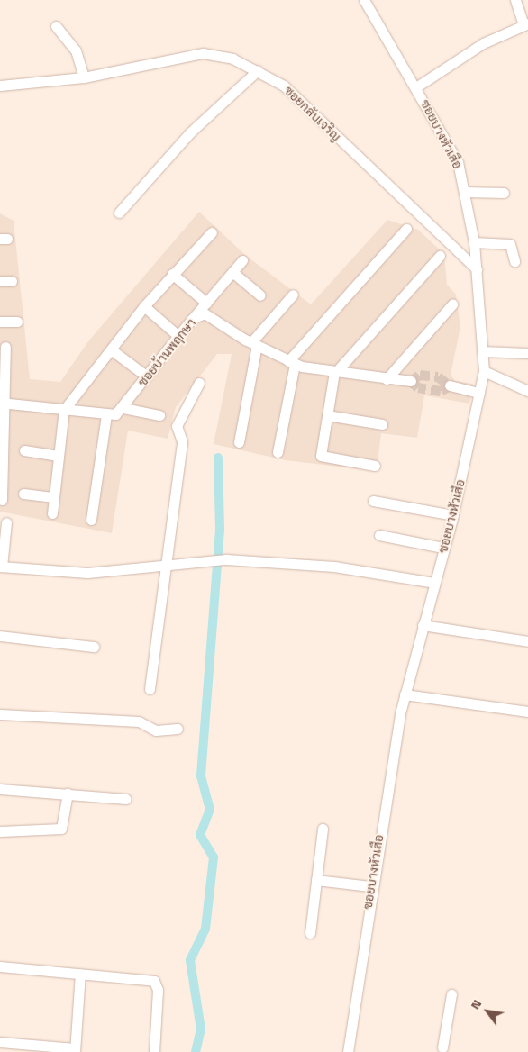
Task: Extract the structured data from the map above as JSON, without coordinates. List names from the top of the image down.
{
  "streets": {
    "street": ["ซอยกลับเจริญ", "ซอยบางหัวเสือ", "ซอยบ้านพฤกษา"]
  },
  "crossings": [
    ["ซอยกลับเจริญ", "ซอยบางหัวเสือ"]
  ],
  "north": "top left"
}
